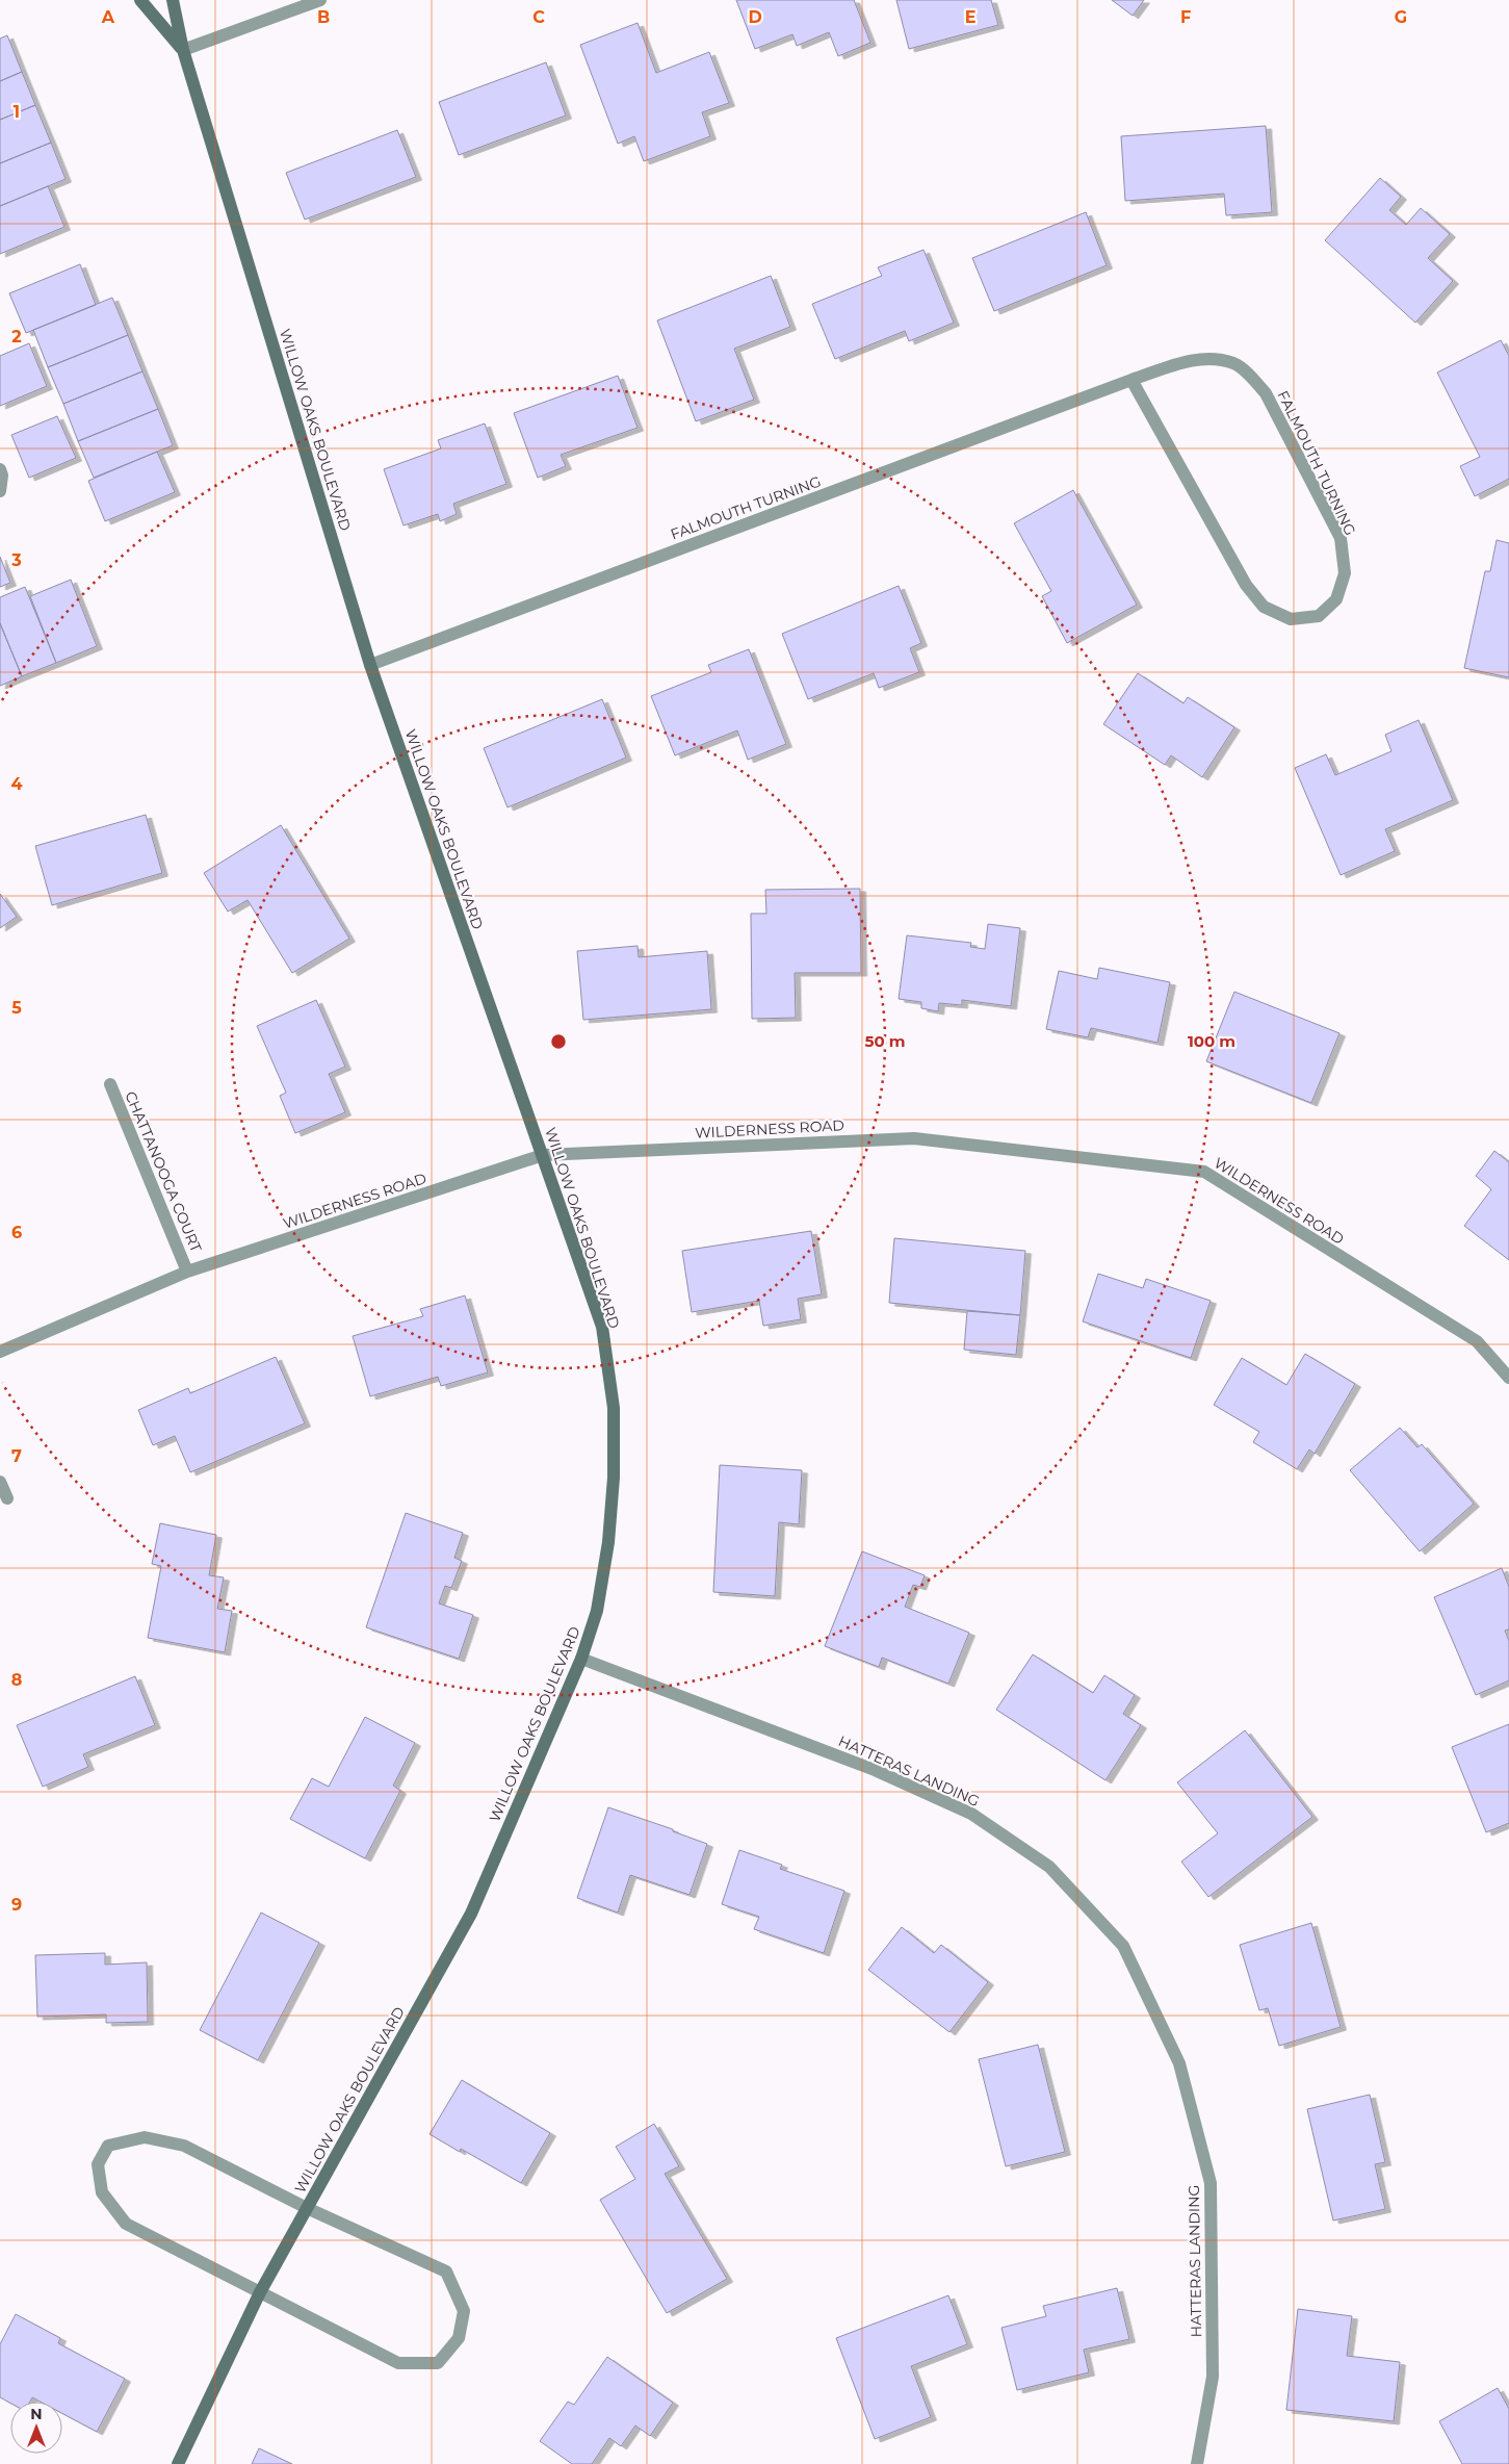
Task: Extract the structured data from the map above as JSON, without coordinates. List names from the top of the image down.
{
  "streets": {
    "street": [
      "WILLOW OAKS BOULEVARD",
      "FALMOUTH TURNING",
      "WILDERNESS ROAD",
      "CHATTANOOGA COURT",
      "HATTERAS LANDING"
    ]
  },
  "crossings": [
    ["WILLOW OAKS BOULEVARD", "FALMOUTH TURNING"],
    ["WILLOW OAKS BOULEVARD", "WILDERNESS ROAD"],
    ["WILLOW OAKS BOULEVARD", "HATTERAS LANDING"],
    ["WILDERNESS ROAD", "CHATTANOOGA COURT"]
  ],
  "north": "top",
  "grid": {
    "columns": [
      "A",
      "B",
      "C",
      "D",
      "E",
      "F",
      "G"
    ],
    "rows": [
      "1",
      "2",
      "3",
      "4",
      "5",
      "6",
      "7",
      "8",
      "9"
    ]
  },
  "rings": ["50 m", "100 m"]
}
